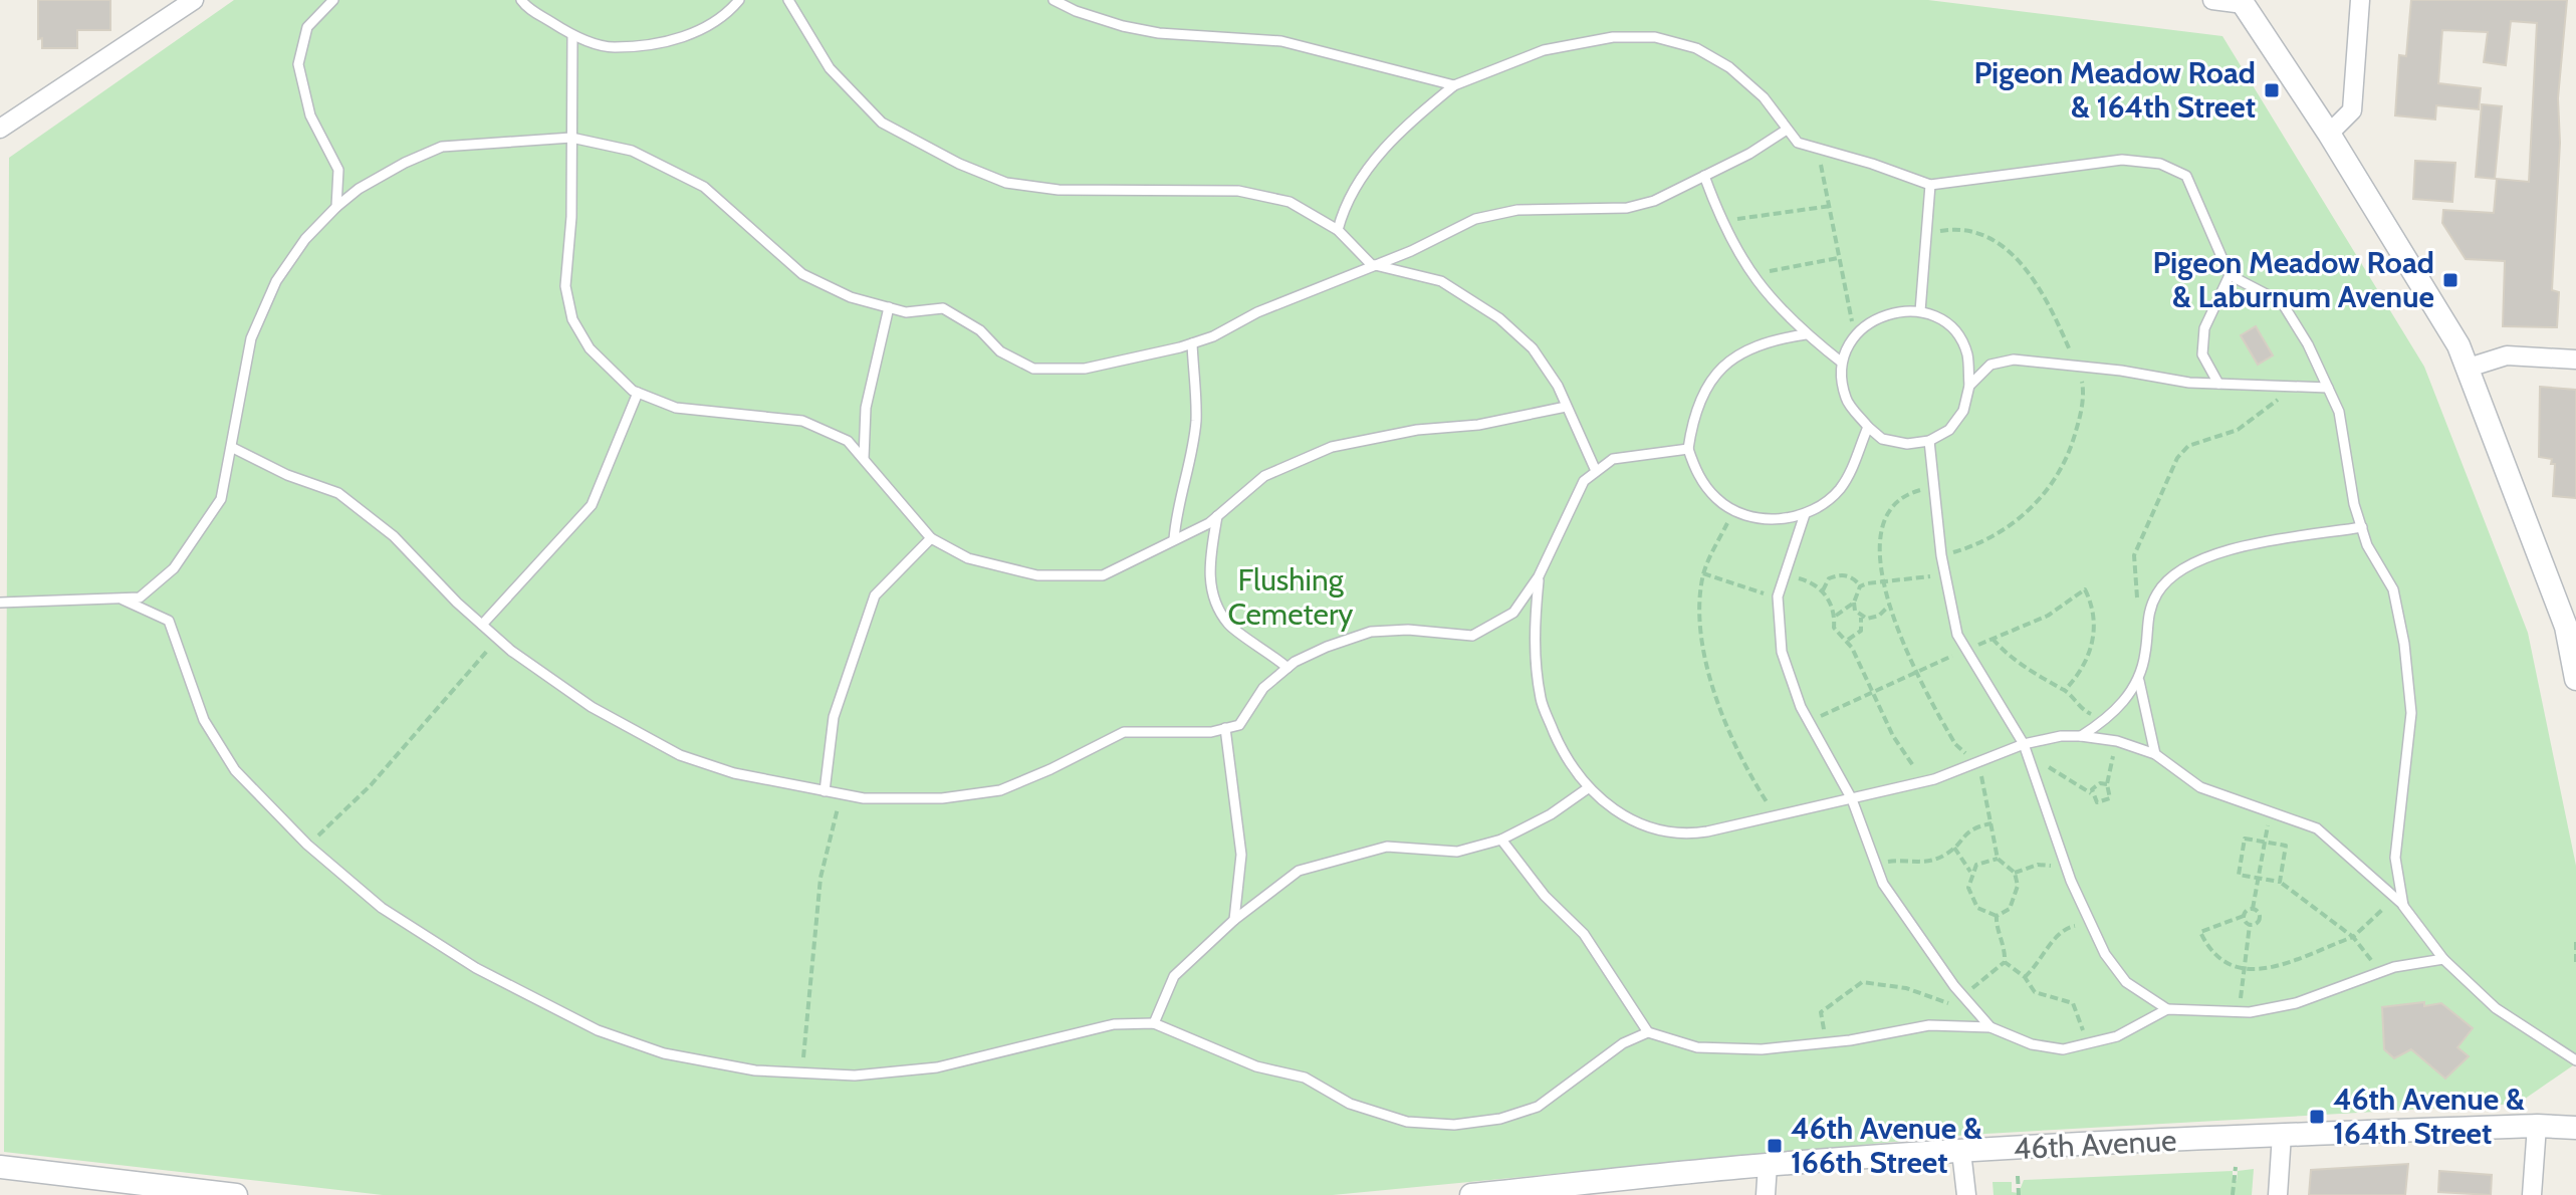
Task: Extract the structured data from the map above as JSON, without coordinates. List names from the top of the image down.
{
  "streets": {
    "street": ["46th Avenue"]
  },
  "parks": ["Flushing Cemetery"],
  "places": {
    "transit": [
      "Pigeon Meadow Road & 164th Street",
      "Pigeon Meadow Road & Laburnum Avenue",
      "46th Avenue & 164th Street",
      "46th Avenue & 166th Street"
    ]
  }
}
